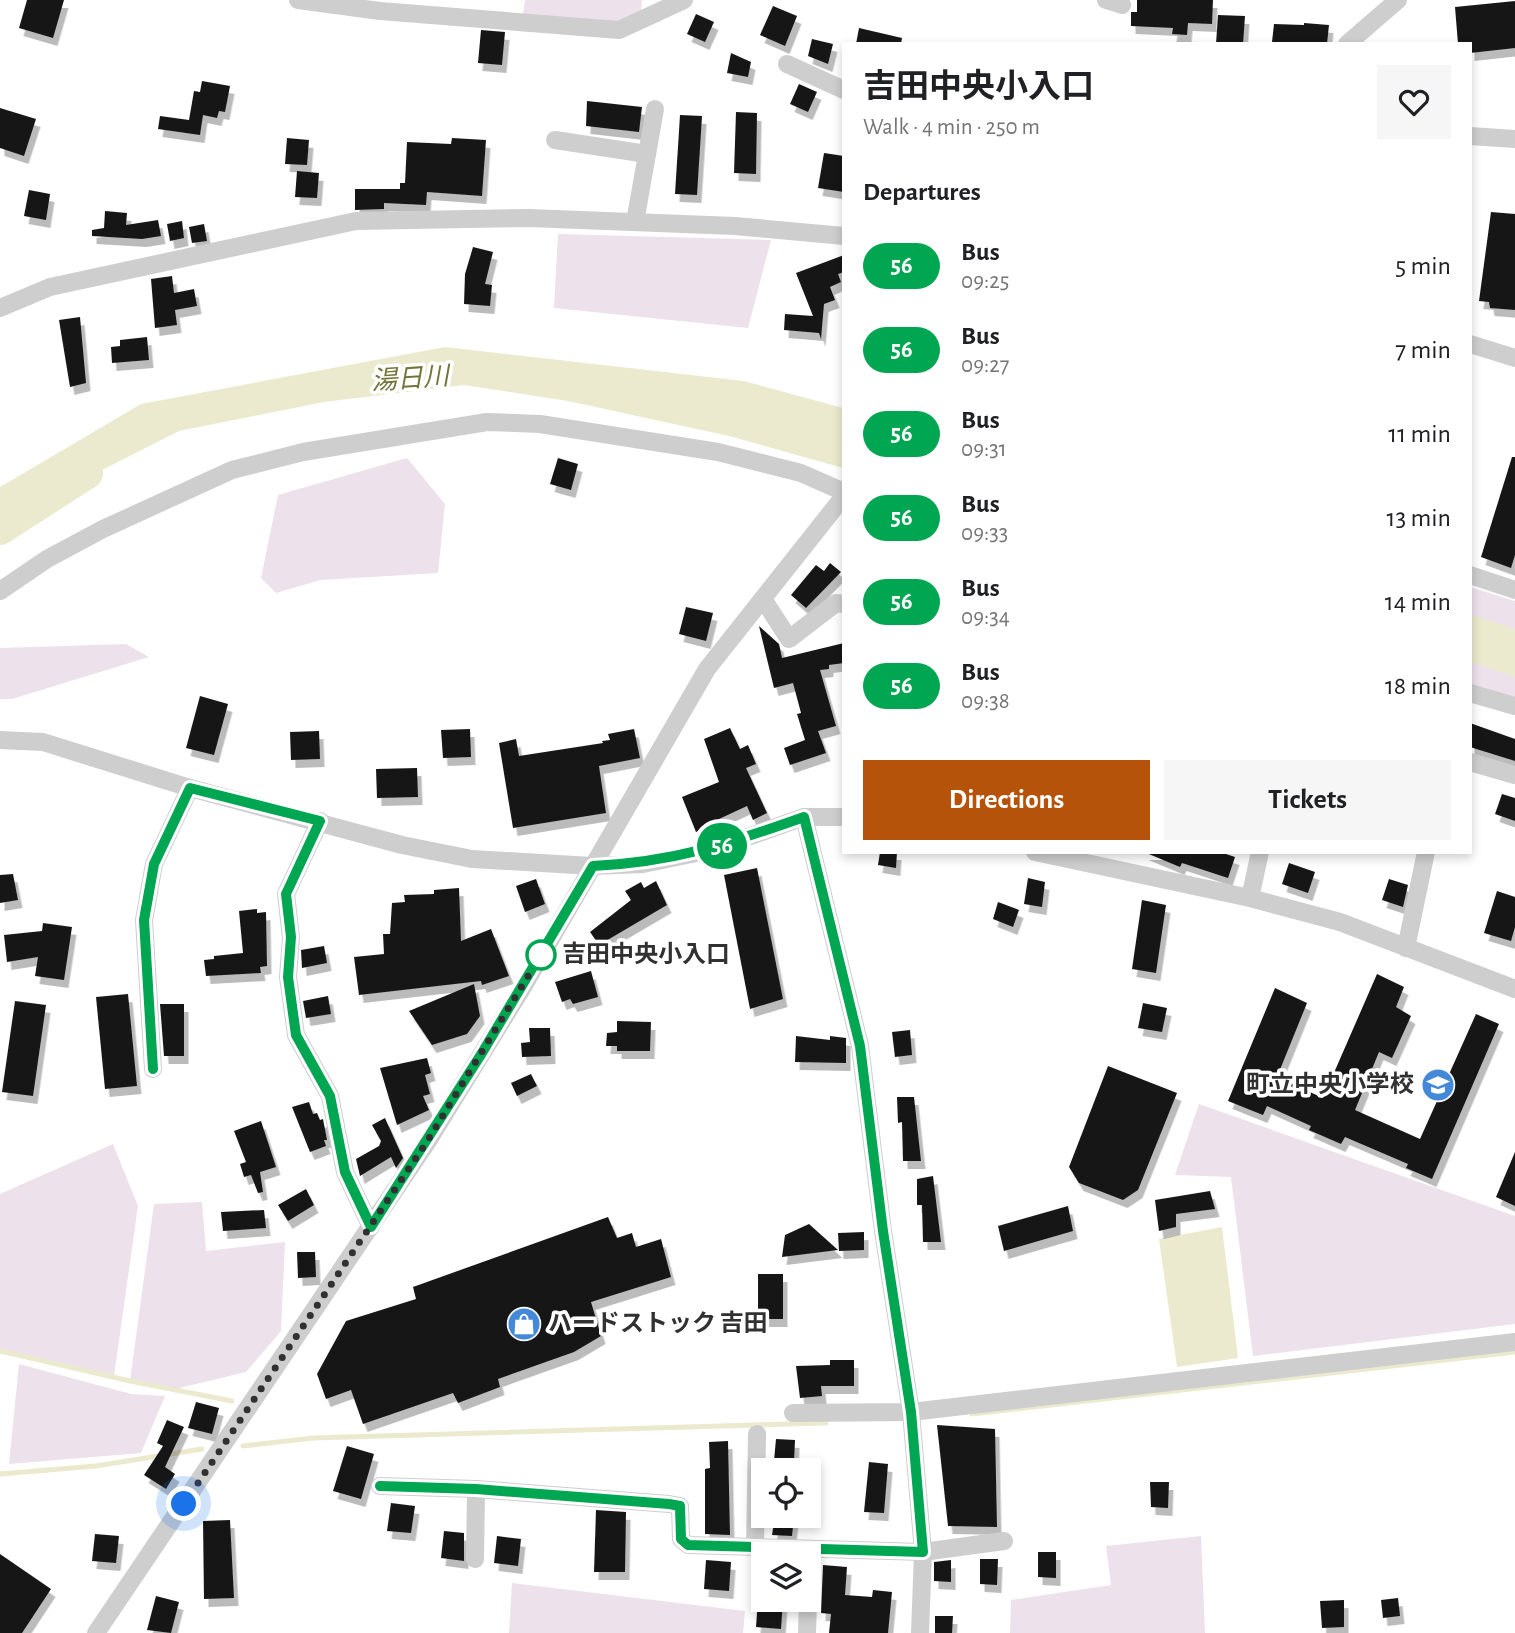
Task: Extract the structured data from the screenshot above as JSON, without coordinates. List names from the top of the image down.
{
  "water": ["湯日川"],
  "places": {
    "other": ["吉田中央小入口"],
    "school or university": ["町立中央小学校"],
    "shop": ["ハードストック 吉田"]
  },
  "lines": ["bus line 56"],
  "page": {
    "on_map": "56",
    "heading": [
      ["吉田中央小入口", "Walk · 4 min · 250 m"],
      "Departures"
    ],
    "list": [
      {
        "mark": "56",
        "name": "Bus",
        "note": "09:25",
        "value": "5 min"
      },
      {
        "mark": "56",
        "name": "Bus",
        "note": "09:27",
        "value": "7 min"
      },
      {
        "mark": "56",
        "name": "Bus",
        "note": "09:31",
        "value": "11 min"
      },
      {
        "mark": "56",
        "name": "Bus",
        "note": "09:33",
        "value": "13 min"
      },
      {
        "mark": "56",
        "name": "Bus",
        "note": "09:34",
        "value": "14 min"
      },
      {
        "mark": "56",
        "name": "Bus",
        "note": "09:38",
        "value": "18 min"
      }
    ],
    "buttons": ["Directions", "Tickets"]
  }
}
